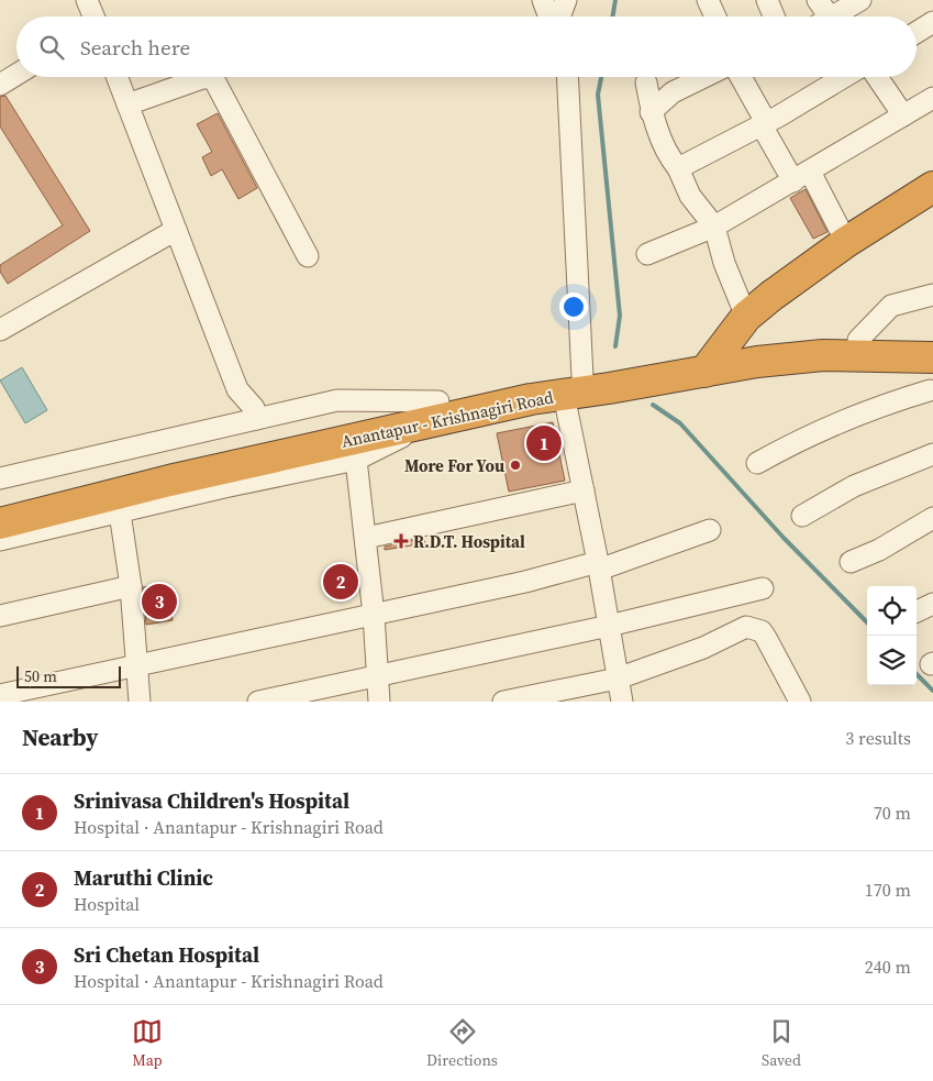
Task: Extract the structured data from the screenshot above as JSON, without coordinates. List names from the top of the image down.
{
  "streets": {
    "highway": ["Anantapur - Krishnagiri Road"]
  },
  "places": {
    "other": ["More For You"],
    "health": ["R.D.T. Hospital"]
  },
  "scale_bar": "50 m",
  "page": {
    "search": "Search here",
    "pins": ["1", "2", "3"],
    "scale": "50 m",
    "heading": ["Nearby", "3 results"],
    "list": [
      {
        "mark": "1",
        "name": "Srinivasa Children's Hospital",
        "note": "Hospital · Anantapur - Krishnagiri Road",
        "value": "70 m"
      },
      {
        "mark": "2",
        "name": "Maruthi Clinic",
        "note": "Hospital",
        "value": "170 m"
      },
      {
        "mark": "3",
        "name": "Sri Chetan Hospital",
        "note": "Hospital · Anantapur - Krishnagiri Road",
        "value": "240 m"
      }
    ],
    "nav": ["Map", "Directions", "Saved"]
  }
}
